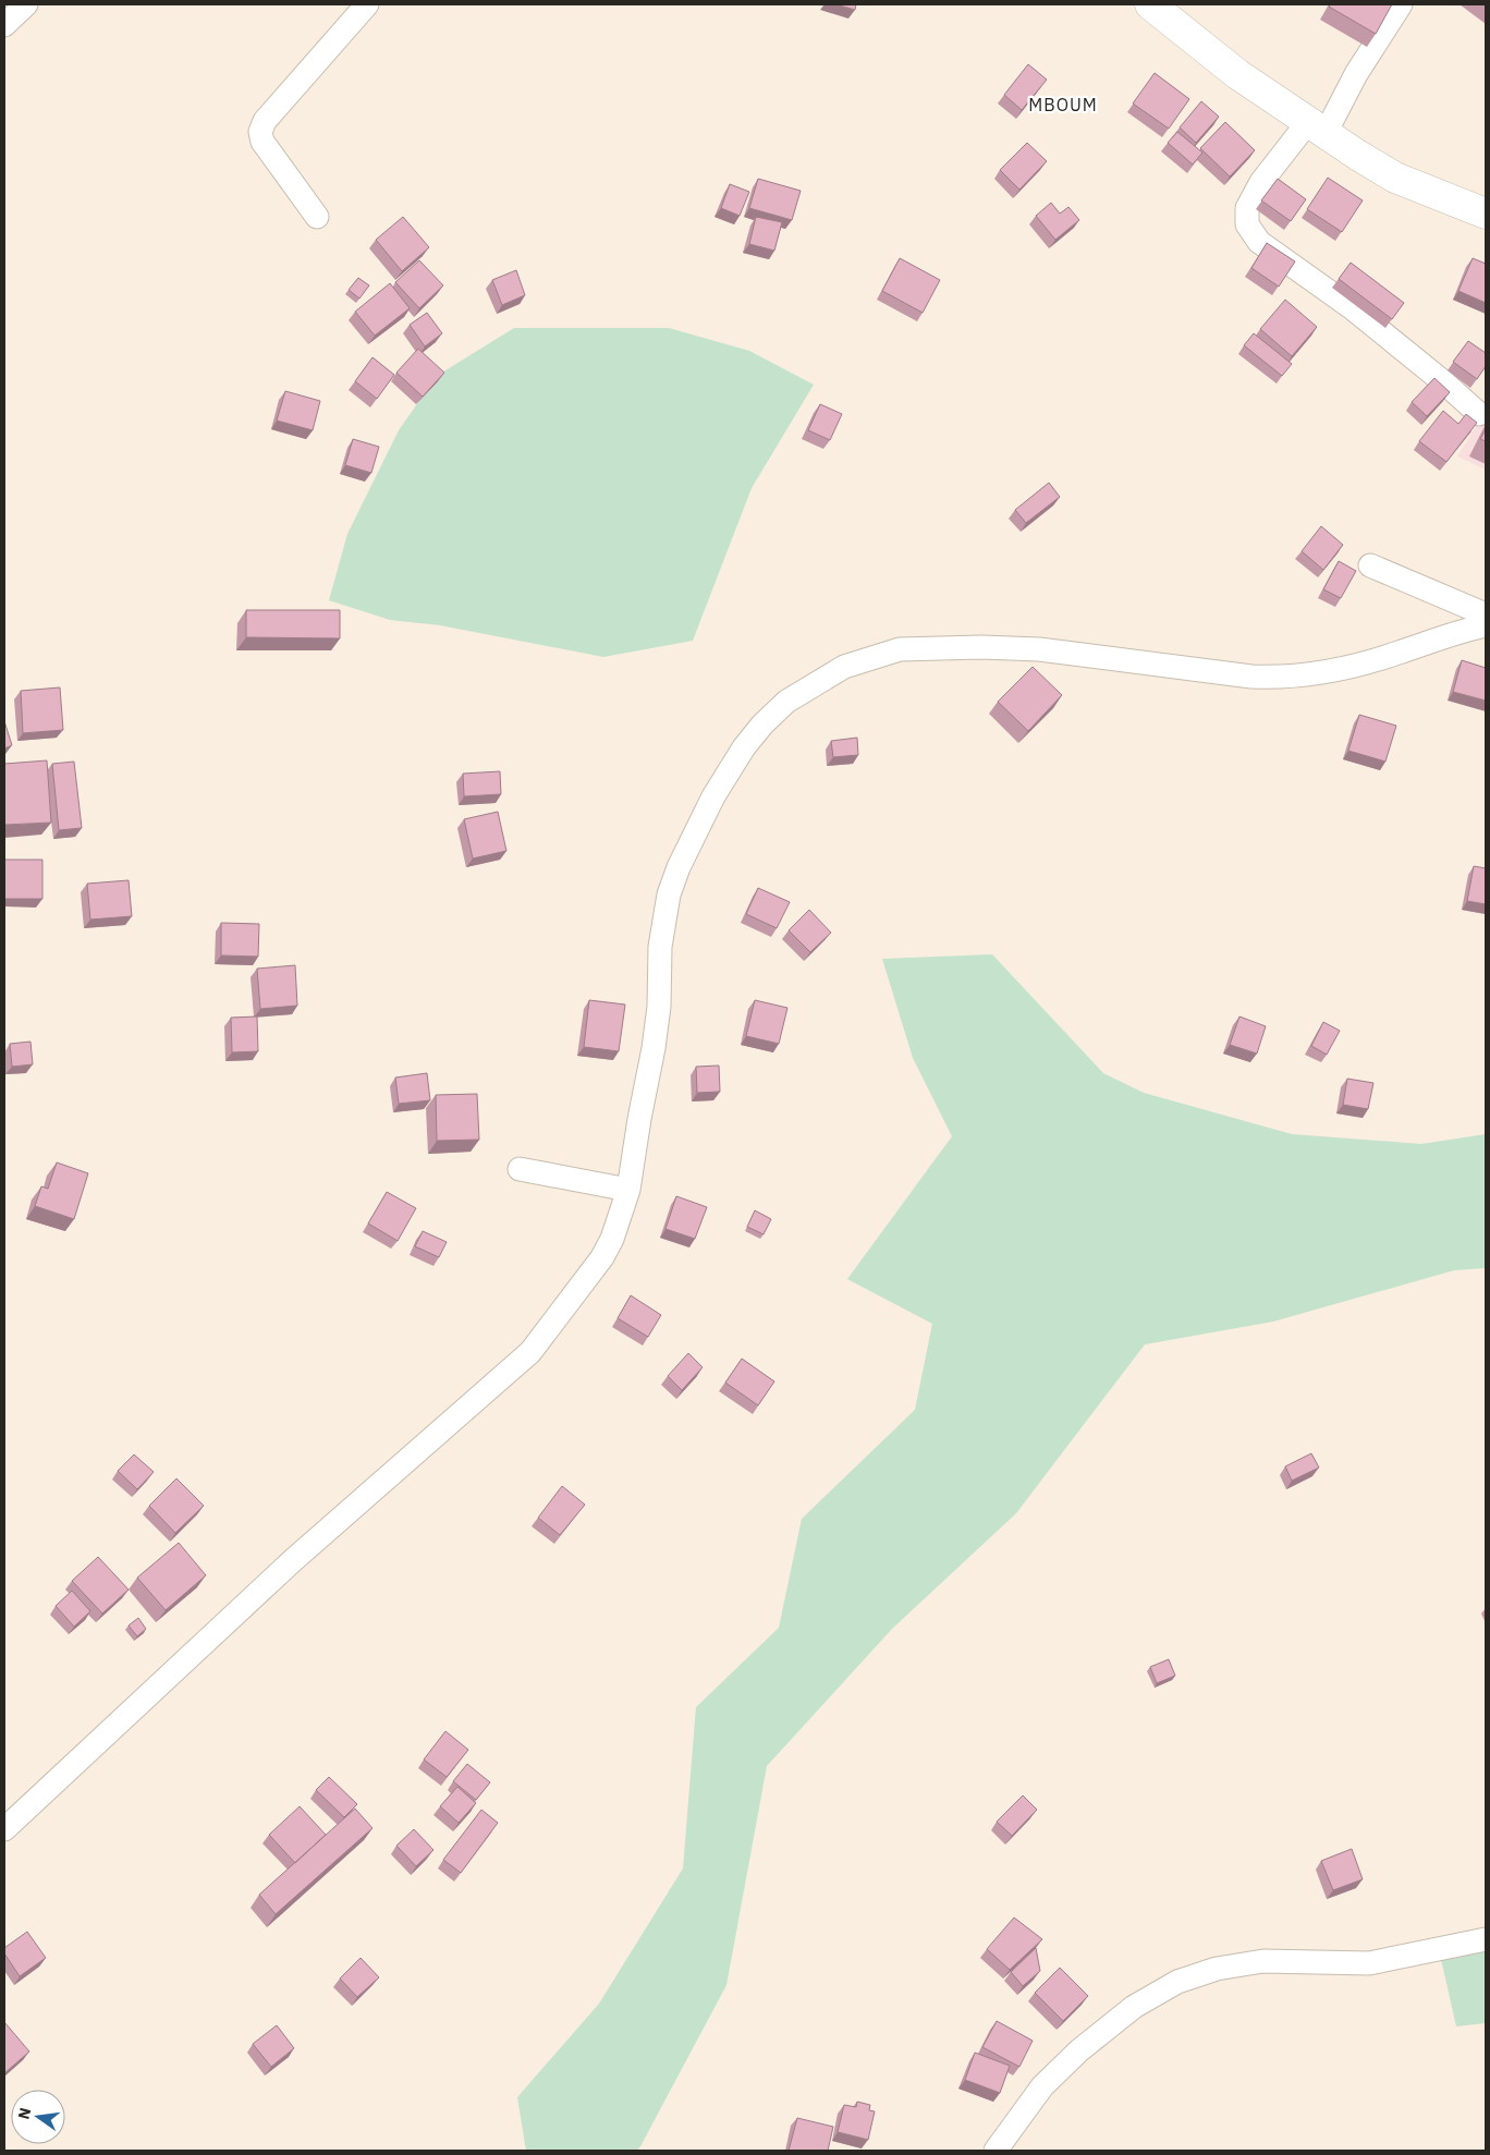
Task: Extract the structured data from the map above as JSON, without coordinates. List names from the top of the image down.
{
  "districts": ["MBOUM"],
  "north": "left"
}
